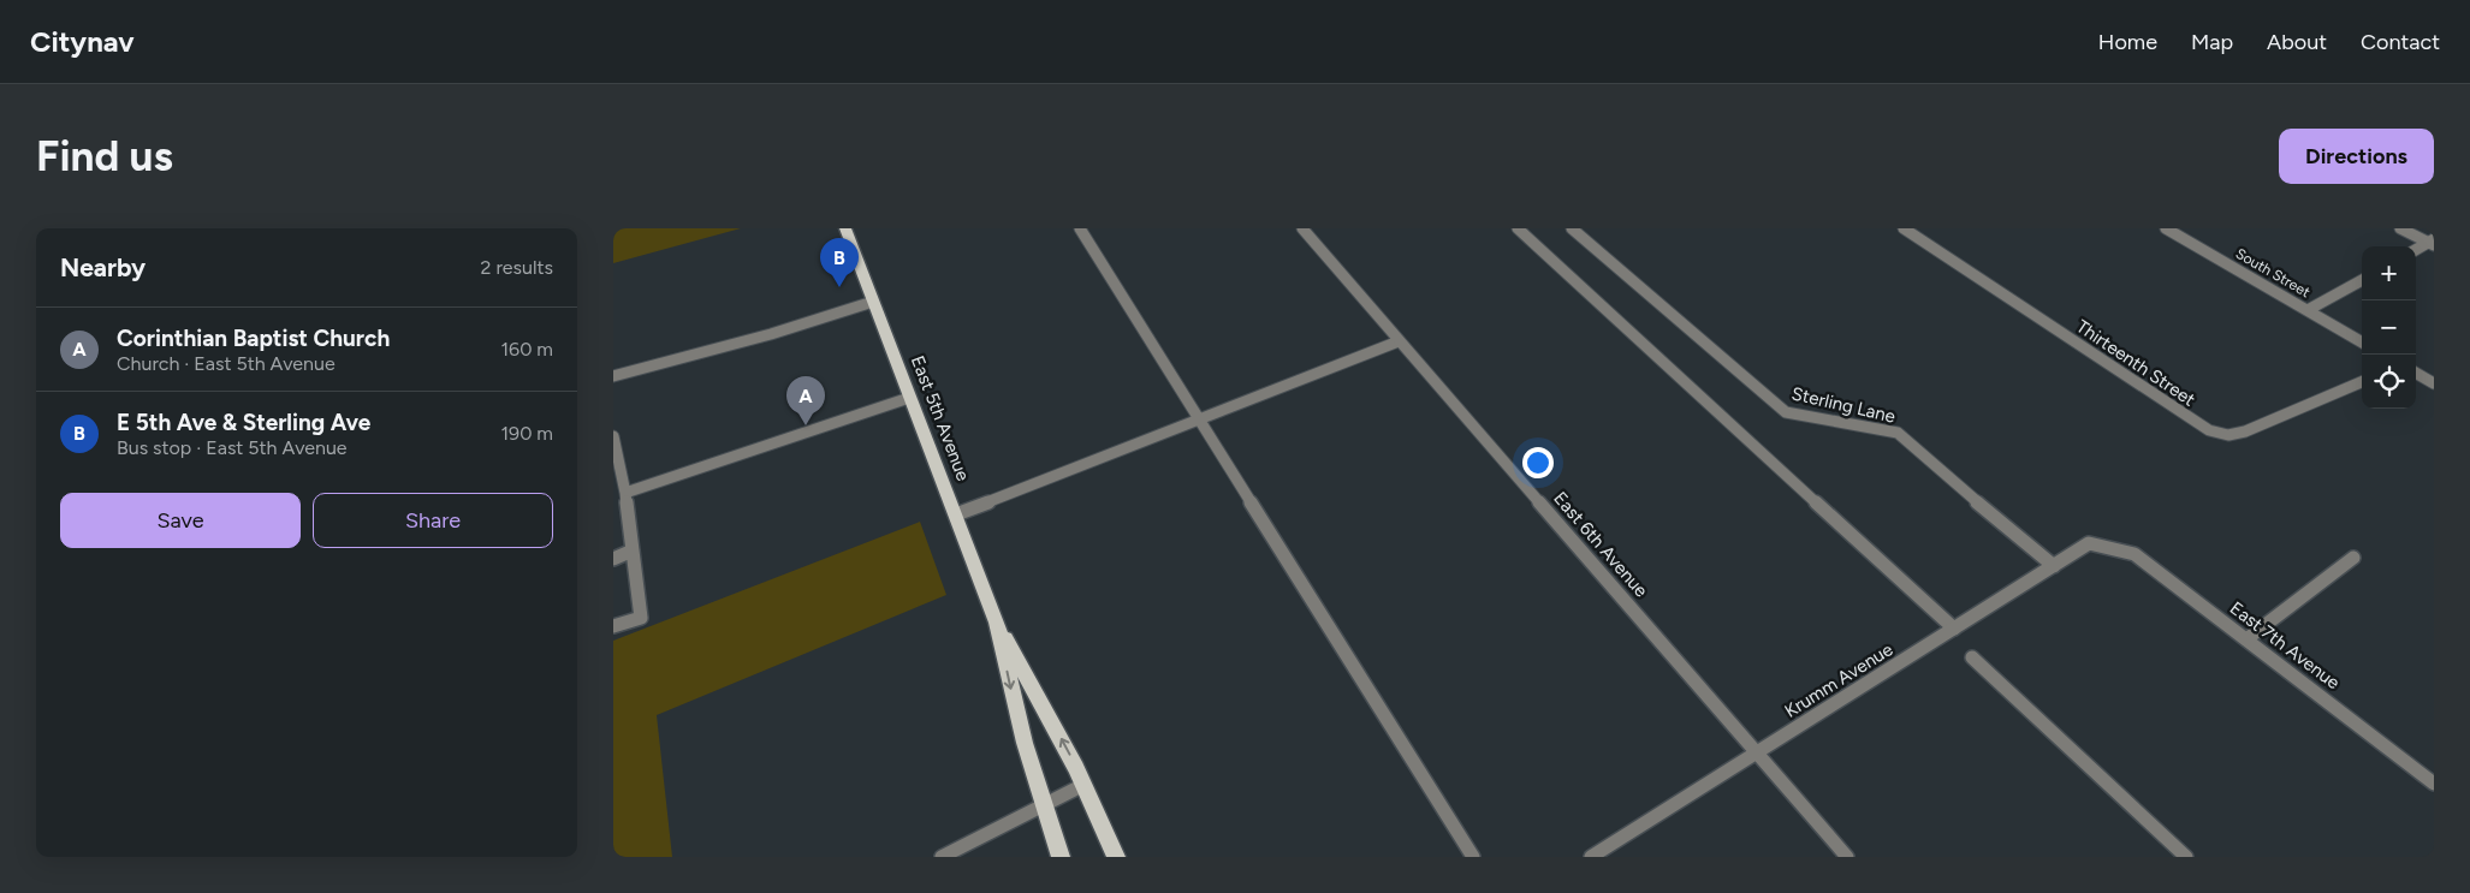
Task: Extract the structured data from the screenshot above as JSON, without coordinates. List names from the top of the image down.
{
  "streets": {
    "main road": ["East 5th Avenue"],
    "street": [
      "South Street",
      "Thirteenth Street",
      "Sterling Lane",
      "East 6th Avenue",
      "East 7th Avenue",
      "Krumm Avenue"
    ]
  },
  "crossings": [
    ["Sterling Lane", "Krumm Avenue"],
    ["East 6th Avenue", "Krumm Avenue"],
    ["East 7th Avenue", "Krumm Avenue"]
  ],
  "page": {
    "header": "Citynav",
    "nav": [
      "Home",
      "Map",
      "About",
      "Contact"
    ],
    "buttons": [
      "Directions",
      ["Save", "Share"]
    ],
    "title": "Find us",
    "heading": ["Nearby", "2 results"],
    "pins": ["B", "A"],
    "map_buttons": ["+", "−"],
    "list": [
      {
        "mark": "A",
        "name": "Corinthian Baptist Church",
        "note": "Church · East 5th Avenue",
        "value": "160 m"
      },
      {
        "mark": "B",
        "name": "E 5th Ave & Sterling Ave",
        "note": "Bus stop · East 5th Avenue",
        "value": "190 m"
      }
    ]
  }
}
